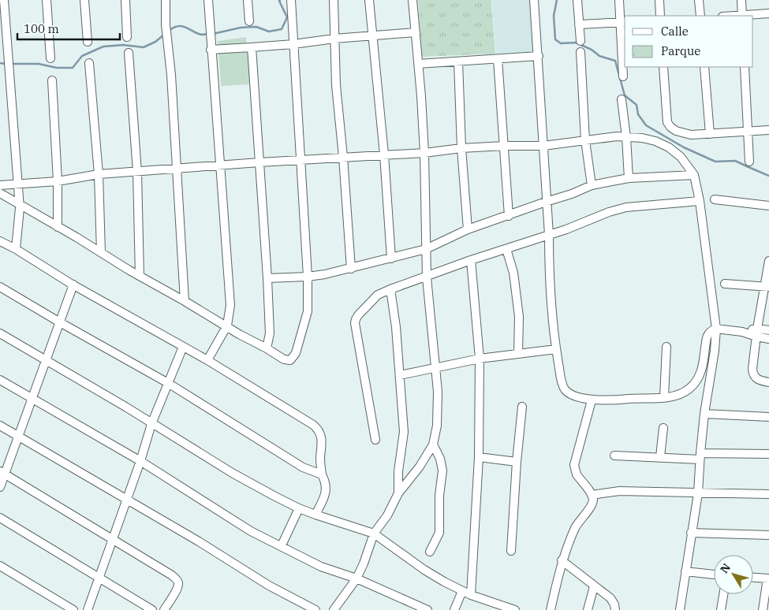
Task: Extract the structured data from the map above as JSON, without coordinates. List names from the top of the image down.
{
  "legend": ["Calle", "Parque"],
  "scale_bar": "100 m",
  "north": "top left"
}
